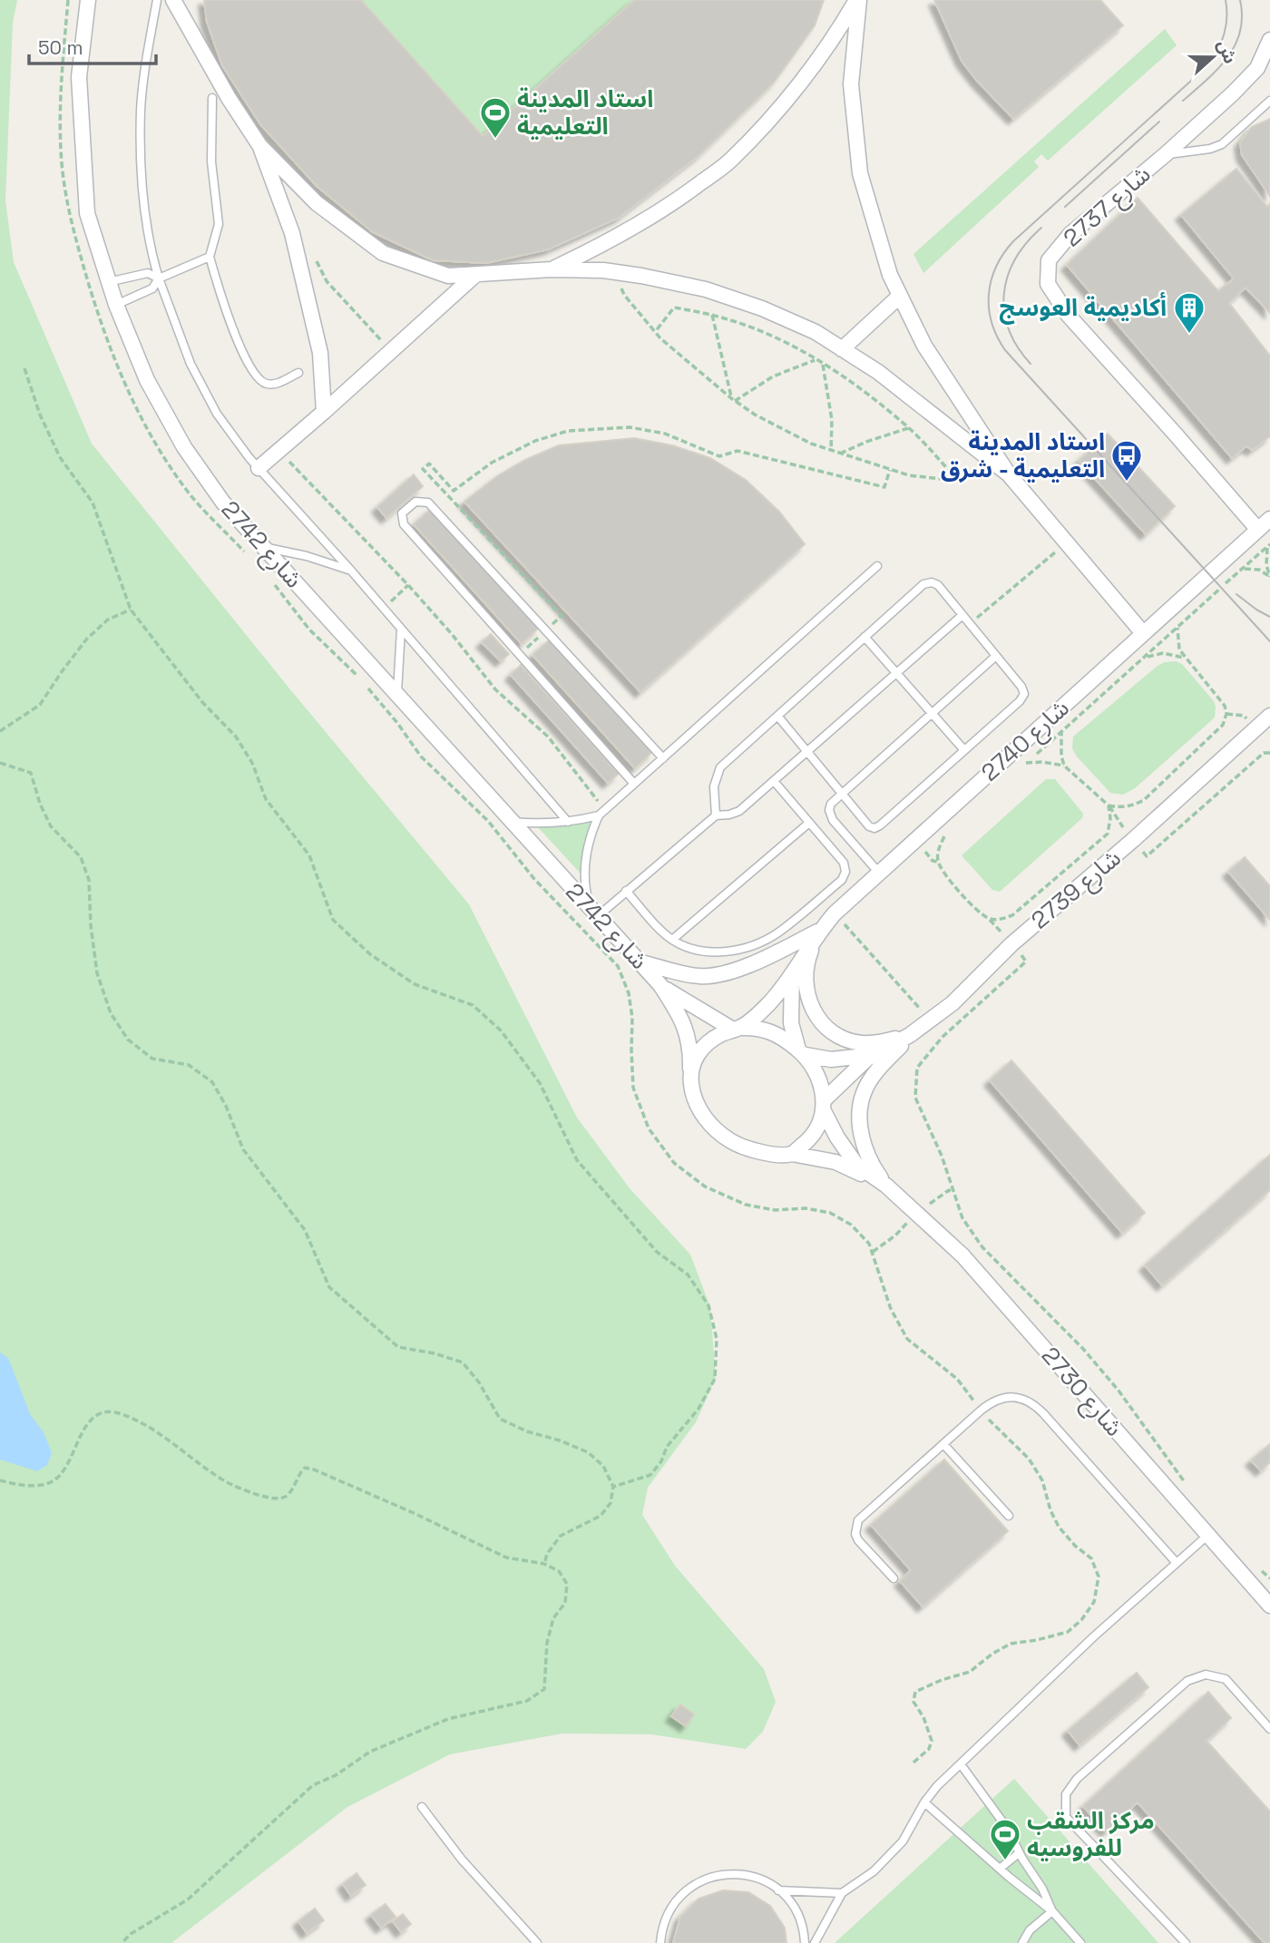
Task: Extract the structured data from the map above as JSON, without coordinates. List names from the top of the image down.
{
  "streets": {
    "street": [
      "شارع 2737",
      "شارع 2742",
      "شارع 2740",
      "شارع 2739",
      "شارع 2730"
    ]
  },
  "crossings": [
    ["شارع 2737", "شارع 2740"],
    ["شارع 2742", "شارع 2740"],
    ["شارع 2742", "شارع 2739"],
    ["شارع 2742", "شارع 2730"],
    ["شارع 2740", "شارع 2739"],
    ["شارع 2740", "شارع 2730"],
    ["شارع 2739", "شارع 2730"]
  ],
  "places": {
    "sports": ["استاد المدينة التعليمية", "مركز الشقب للفروسيه"],
    "building": ["أكاديمية العوسج"],
    "bus stop": ["استاد المدينة التعليمية - شرق"]
  },
  "scale_bar": "50 m",
  "north": "right"
}
